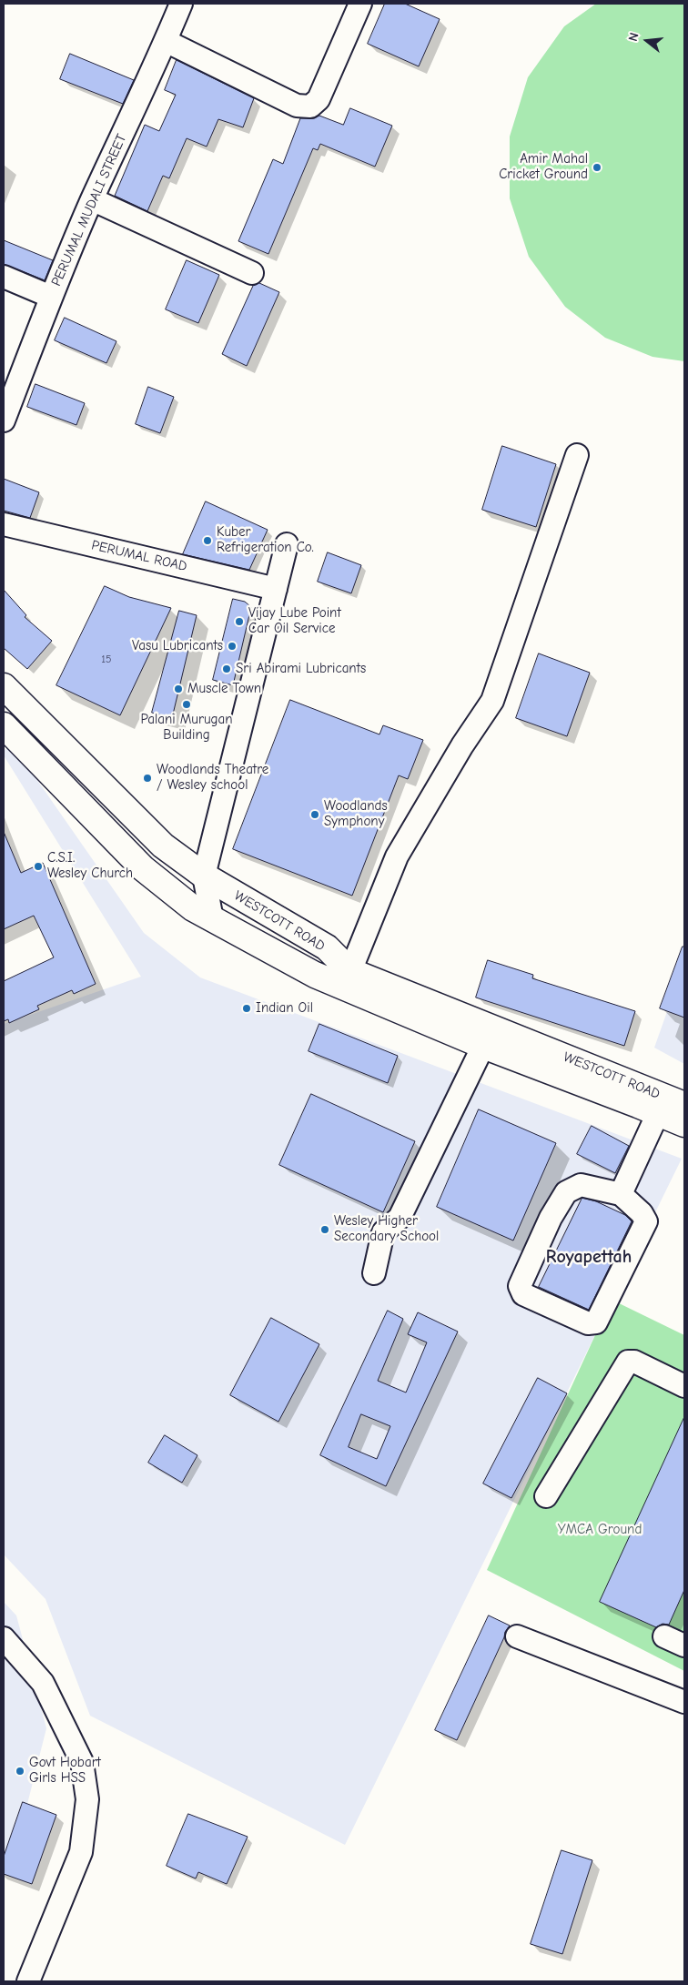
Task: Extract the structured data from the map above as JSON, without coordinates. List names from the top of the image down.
{
  "streets": {
    "main road": ["WESTCOTT ROAD"],
    "street": ["PERUMAL MUDALI STREET", "PERUMAL ROAD"]
  },
  "districts": ["Royapettah"],
  "parks": ["YMCA Ground"],
  "places": [
    "Amir Mahal Cricket Ground",
    "Kuber Refrigeration Co.",
    "Vijay Lube Point Car Oil Service",
    "Vasu Lubricants",
    "Sri Abirami Lubricants",
    "Muscle Town",
    "Palani Murugan Building",
    "Woodlands Theatre / Wesley school",
    "Woodlands Symphony",
    "C.S.I. Wesley Church",
    "Indian Oil",
    "Wesley Higher Secondary School",
    "Govt Hobart Girls HSS"
  ],
  "house_numbers": ["15"],
  "north": "left"
}
